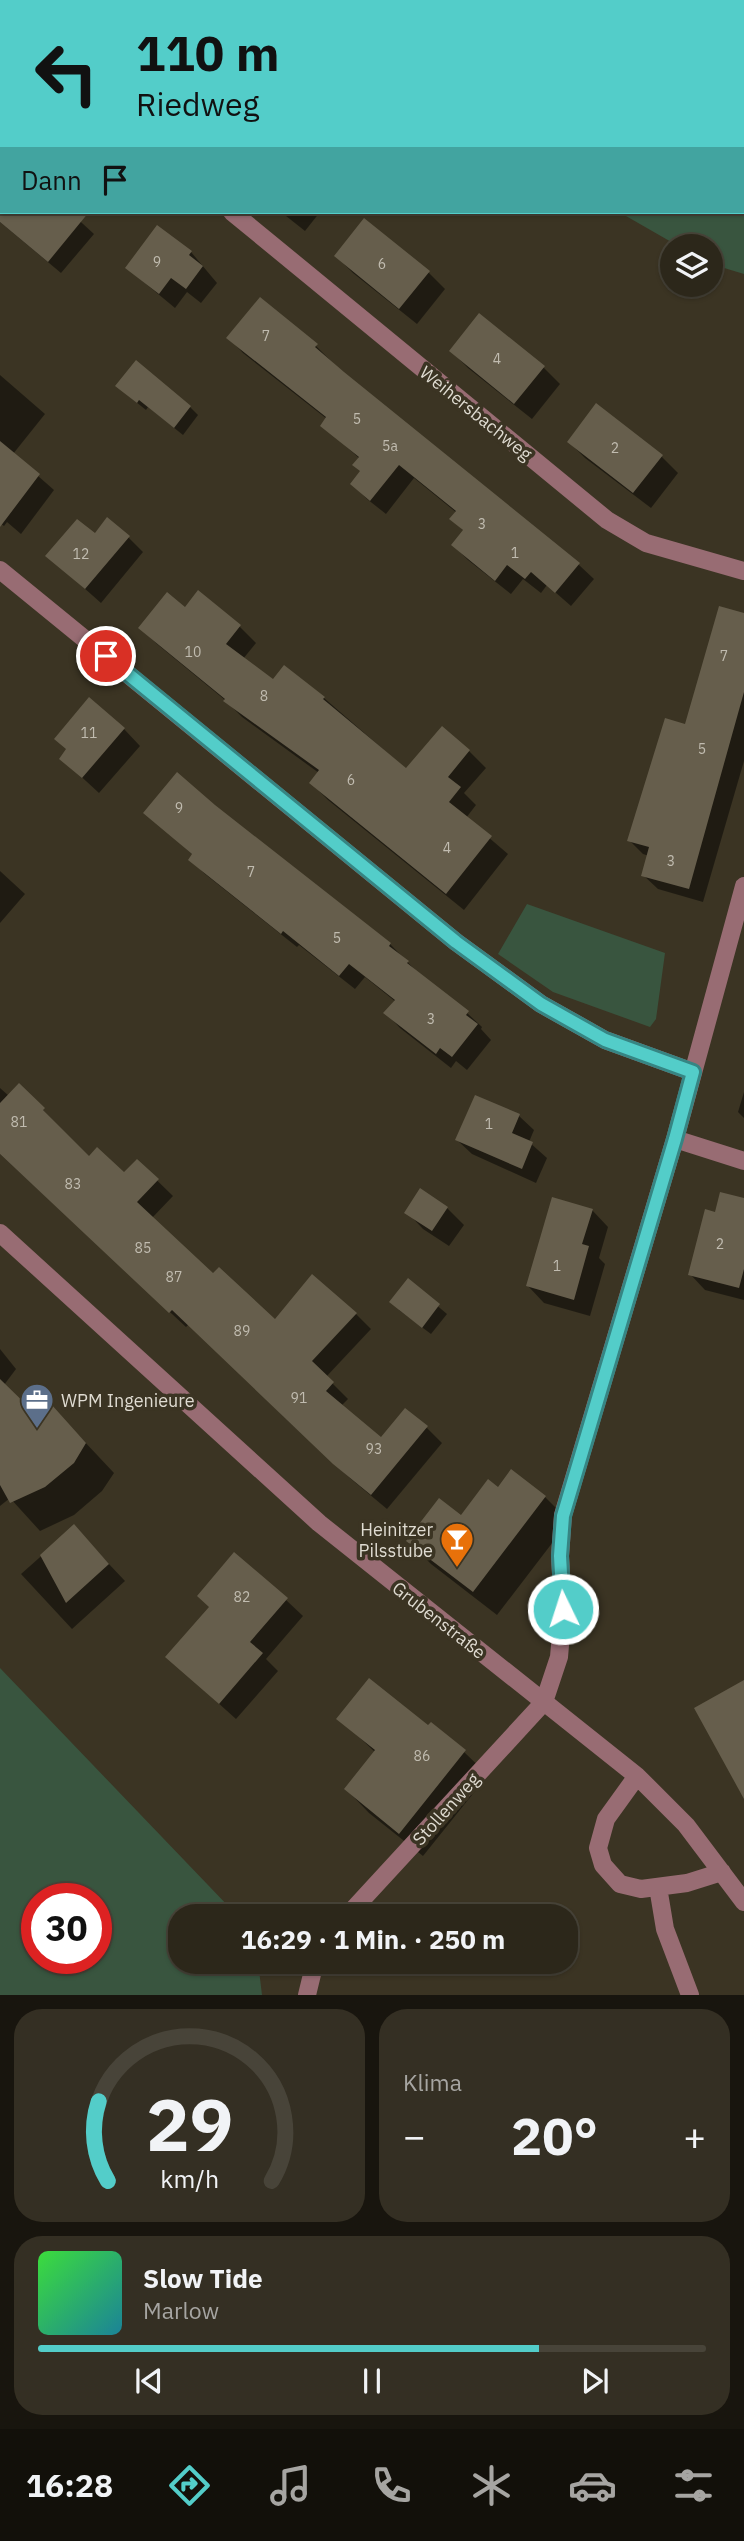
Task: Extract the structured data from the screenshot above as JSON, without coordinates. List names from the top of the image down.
{
  "streets": {
    "street": ["Weihersbachweg", "Grubenstraße", "Stollenweg"]
  },
  "crossings": [
    ["Grubenstraße", "Stollenweg"]
  ],
  "places": {
    "office": ["WPM Ingenieure"],
    "bar": ["Heinitzer Pilsstube"]
  },
  "house_numbers": [
    "9",
    "6",
    "7",
    "4",
    "5",
    "5a",
    "2",
    "3",
    "1",
    "12",
    "10",
    "7",
    "8",
    "11",
    "5",
    "6",
    "9",
    "4",
    "3",
    "7",
    "5",
    "3",
    "81",
    "1",
    "83",
    "2",
    "85",
    "1",
    "87",
    "89",
    "91",
    "93",
    "82",
    "86"
  ],
  "page": {
    "turn": ["110 m", "Riedweg"],
    "then": "Dann",
    "limit": "30",
    "trip": "16:29 · 1 Min. · 250 m",
    "tile": "Klima",
    "heat": ["−", "20°", "+"],
    "song": ["Slow Tide", "Marlow"],
    "tabs": "16:28",
    "gauge": ["29", "km/h"]
  }
}
